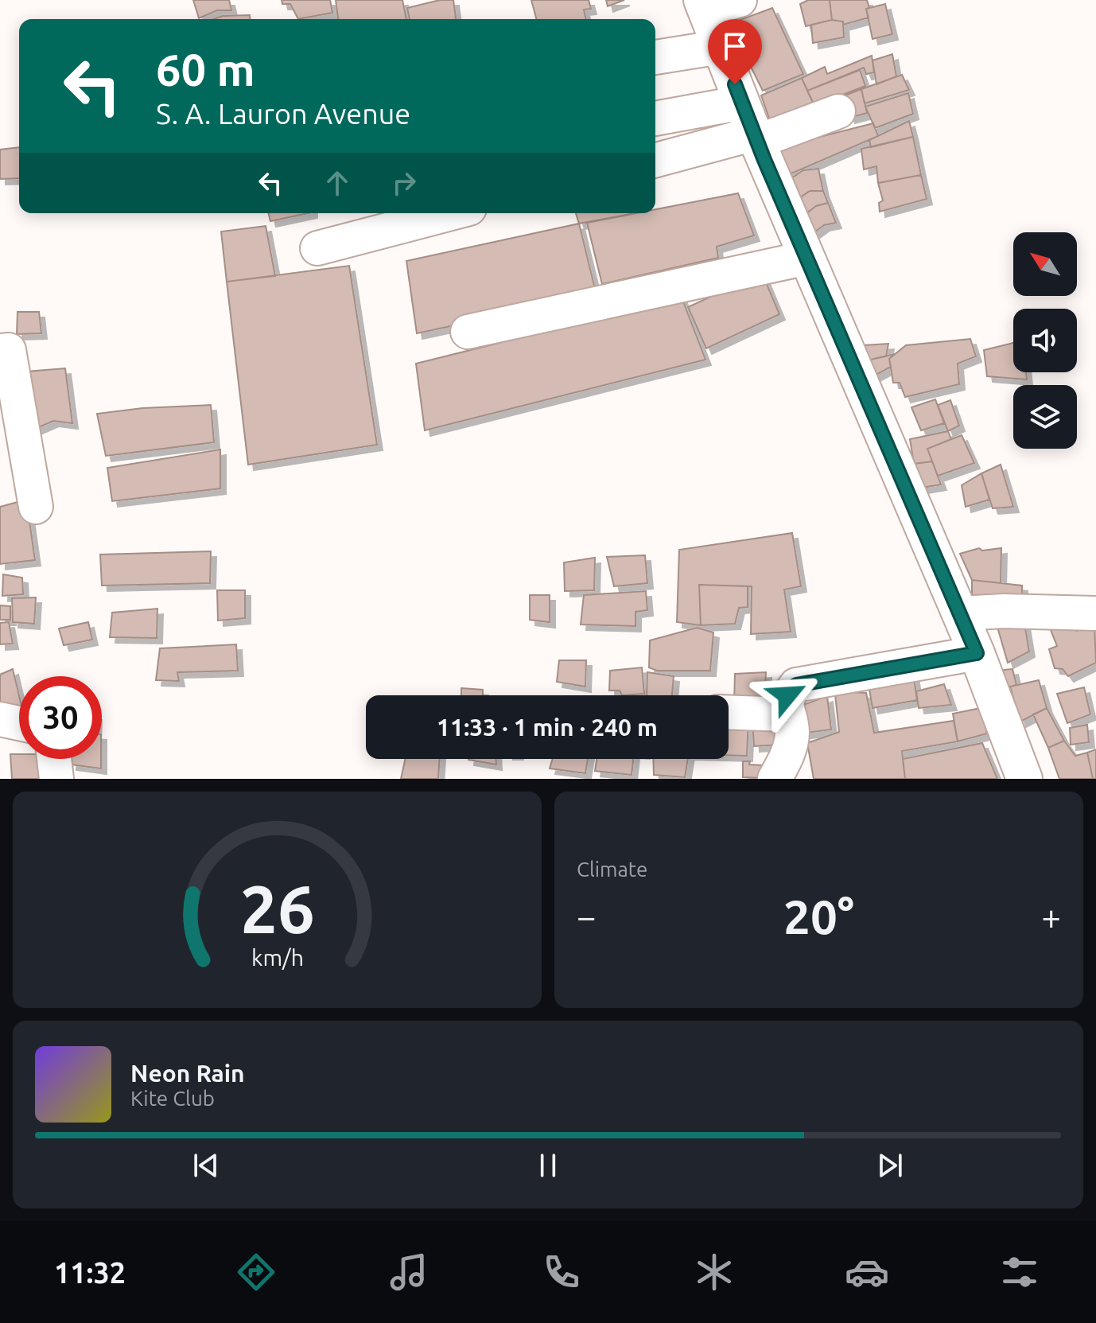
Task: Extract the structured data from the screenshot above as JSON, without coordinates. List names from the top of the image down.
{
  "north": "top left",
  "page": {
    "turn": ["60 m", "S. A. Lauron Avenue"],
    "limit": "30",
    "trip": "11:33 · 1 min · 240 m",
    "tile": "Climate",
    "heat": ["−", "20°", "+"],
    "song": ["Neon Rain", "Kite Club"],
    "tabs": "11:32",
    "gauge": ["26", "km/h"]
  }
}
